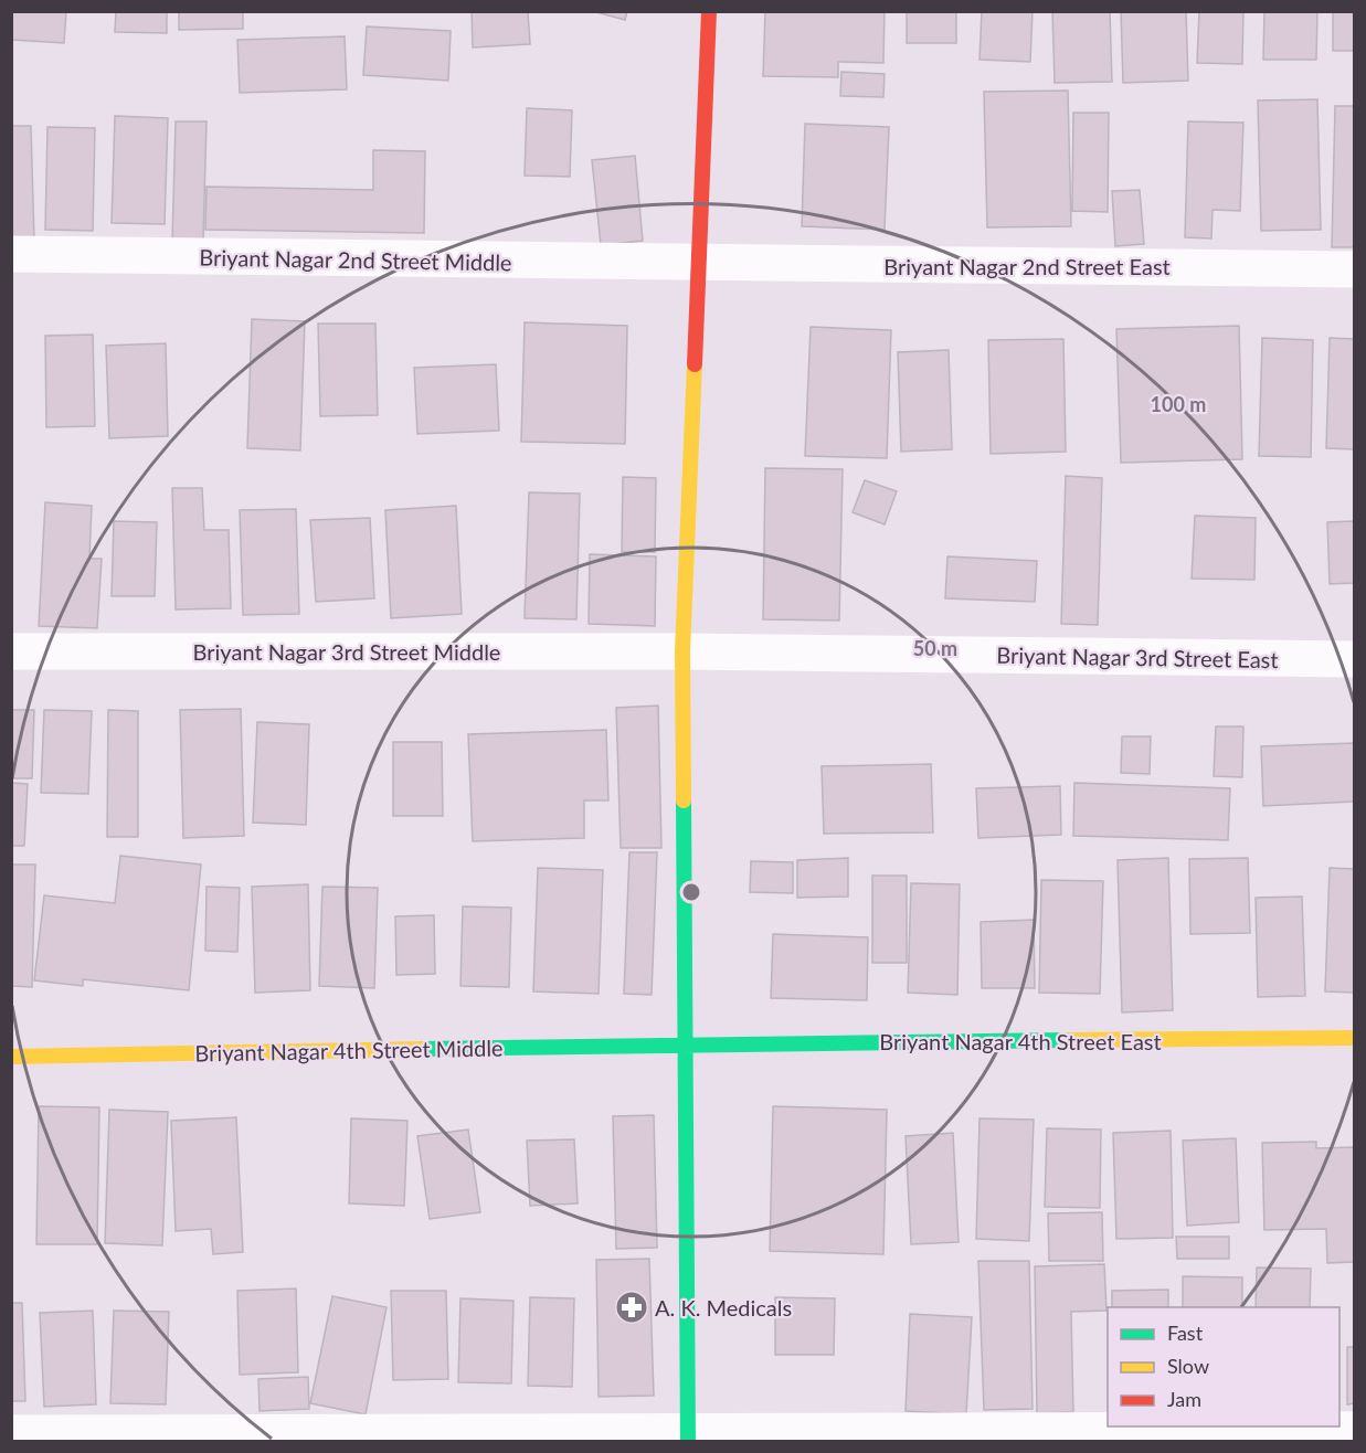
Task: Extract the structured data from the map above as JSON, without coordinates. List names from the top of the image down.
{
  "streets": {
    "street": [
      "Briyant Nagar 2nd Street Middle",
      "Briyant Nagar 2nd Street East",
      "Briyant Nagar 3rd Street Middle",
      "Briyant Nagar 3rd Street East",
      "Briyant Nagar 4th Street East",
      "Briyant Nagar 4th Street Middle"
    ]
  },
  "crossings": [
    ["Briyant Nagar 2nd Street Middle", "Briyant Nagar 2nd Street East"],
    ["Briyant Nagar 3rd Street Middle", "Briyant Nagar 3rd Street East"],
    ["Briyant Nagar 4th Street East", "Briyant Nagar 4th Street Middle"]
  ],
  "places": {
    "pharmacy": ["A. K. Medicals"]
  },
  "legend": ["Fast", "Slow", "Jam"],
  "rings": ["100 m", "50 m"]
}
